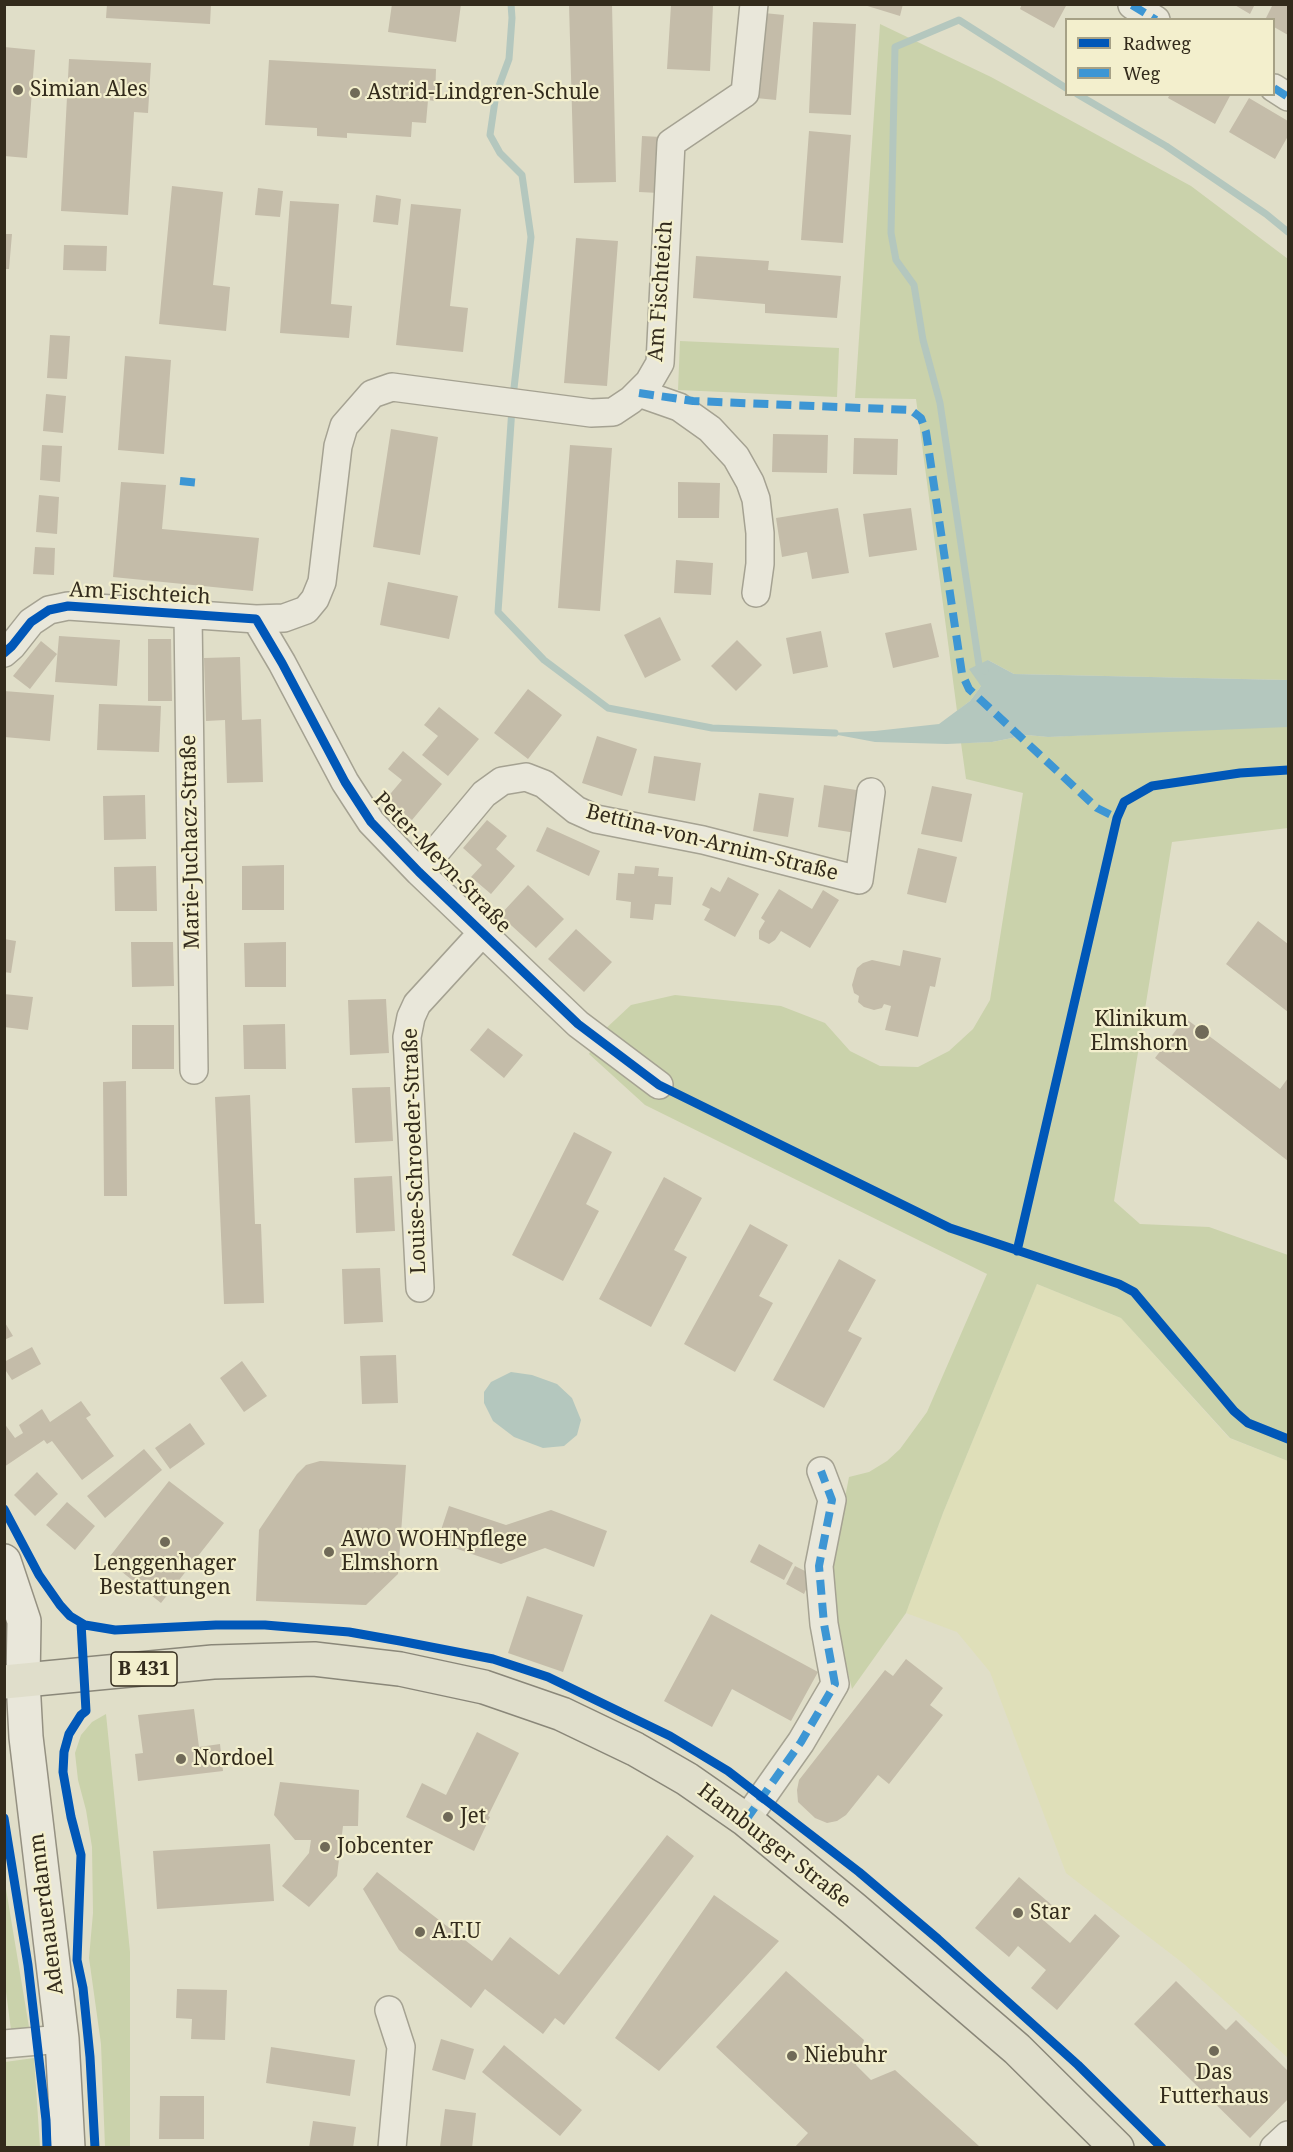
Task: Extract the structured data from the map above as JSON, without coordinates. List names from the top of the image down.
{
  "streets": {
    "main road": ["B 431", "Hamburger Straße"],
    "street": [
      "Am Fischteich",
      "Marie-Juchacz-Straße",
      "Bettina-von-Arnim-Straße",
      "Peter-Meyn-Straße",
      "Louise-Schroeder-Straße",
      "Adenauerdamm"
    ]
  },
  "crossings": [
    ["Am Fischteich", "Marie-Juchacz-Straße"],
    ["Am Fischteich", "Peter-Meyn-Straße"],
    ["Bettina-von-Arnim-Straße", "Peter-Meyn-Straße"],
    ["Peter-Meyn-Straße", "Louise-Schroeder-Straße"],
    ["Hamburger Straße", "Adenauerdamm"]
  ],
  "places": [
    "Simian Ales",
    "Astrid-Lindgren-Schule",
    "Klinikum Elmshorn",
    "Lenggenhager Bestattungen",
    "AWO WOHNpflege Elmshorn",
    "Nordoel",
    "Jet",
    "Jobcenter",
    "Star",
    "A.T.U",
    "Das Futterhaus",
    "Niebuhr"
  ],
  "legend": ["Radweg", "Weg"]
}
